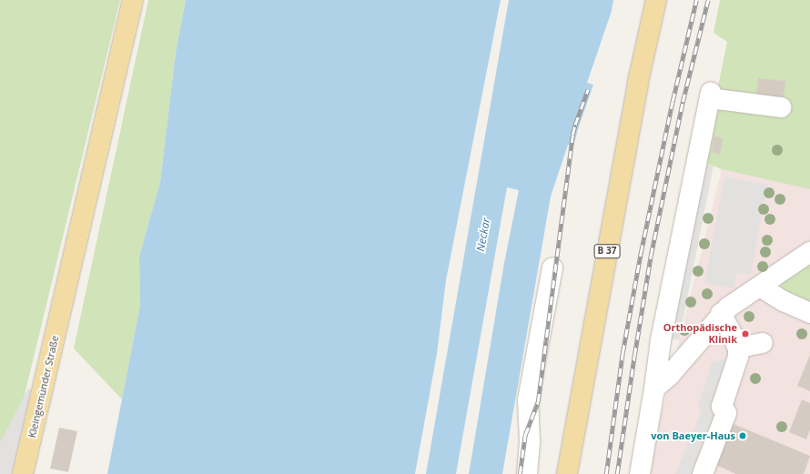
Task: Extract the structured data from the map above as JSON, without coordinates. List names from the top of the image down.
{
  "streets": {
    "main road": ["B 37", "Kleingemünder Straße"]
  },
  "water": ["Neckar"],
  "places": ["Orthopädische Klinik", "von Baeyer-Haus"]
}
